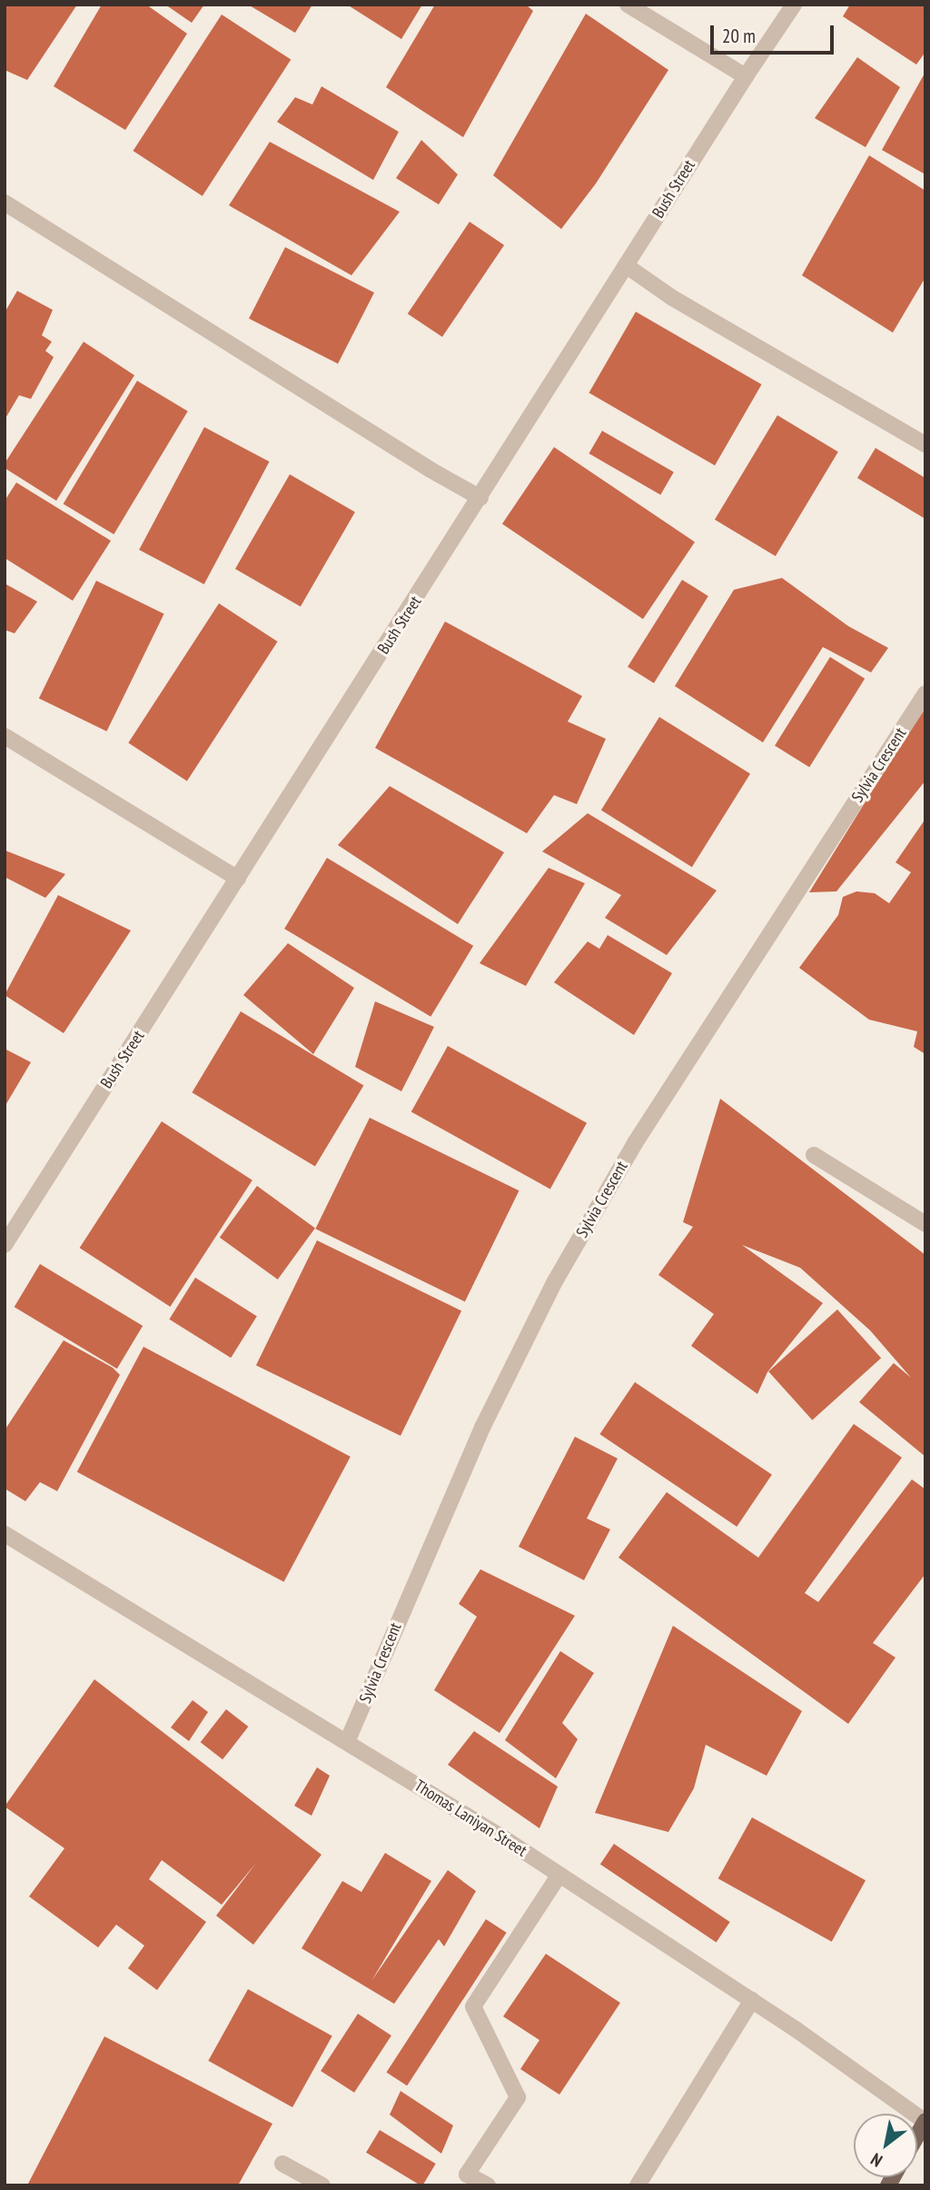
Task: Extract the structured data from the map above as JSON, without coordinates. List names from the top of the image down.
{
  "streets": {
    "street": ["Bush Street", "Sylvia Crescent", "Thomas Laniyan Street"]
  },
  "crossings": [
    ["Sylvia Crescent", "Thomas Laniyan Street"]
  ],
  "scale_bar": "20 m",
  "north": "bottom left"
}
